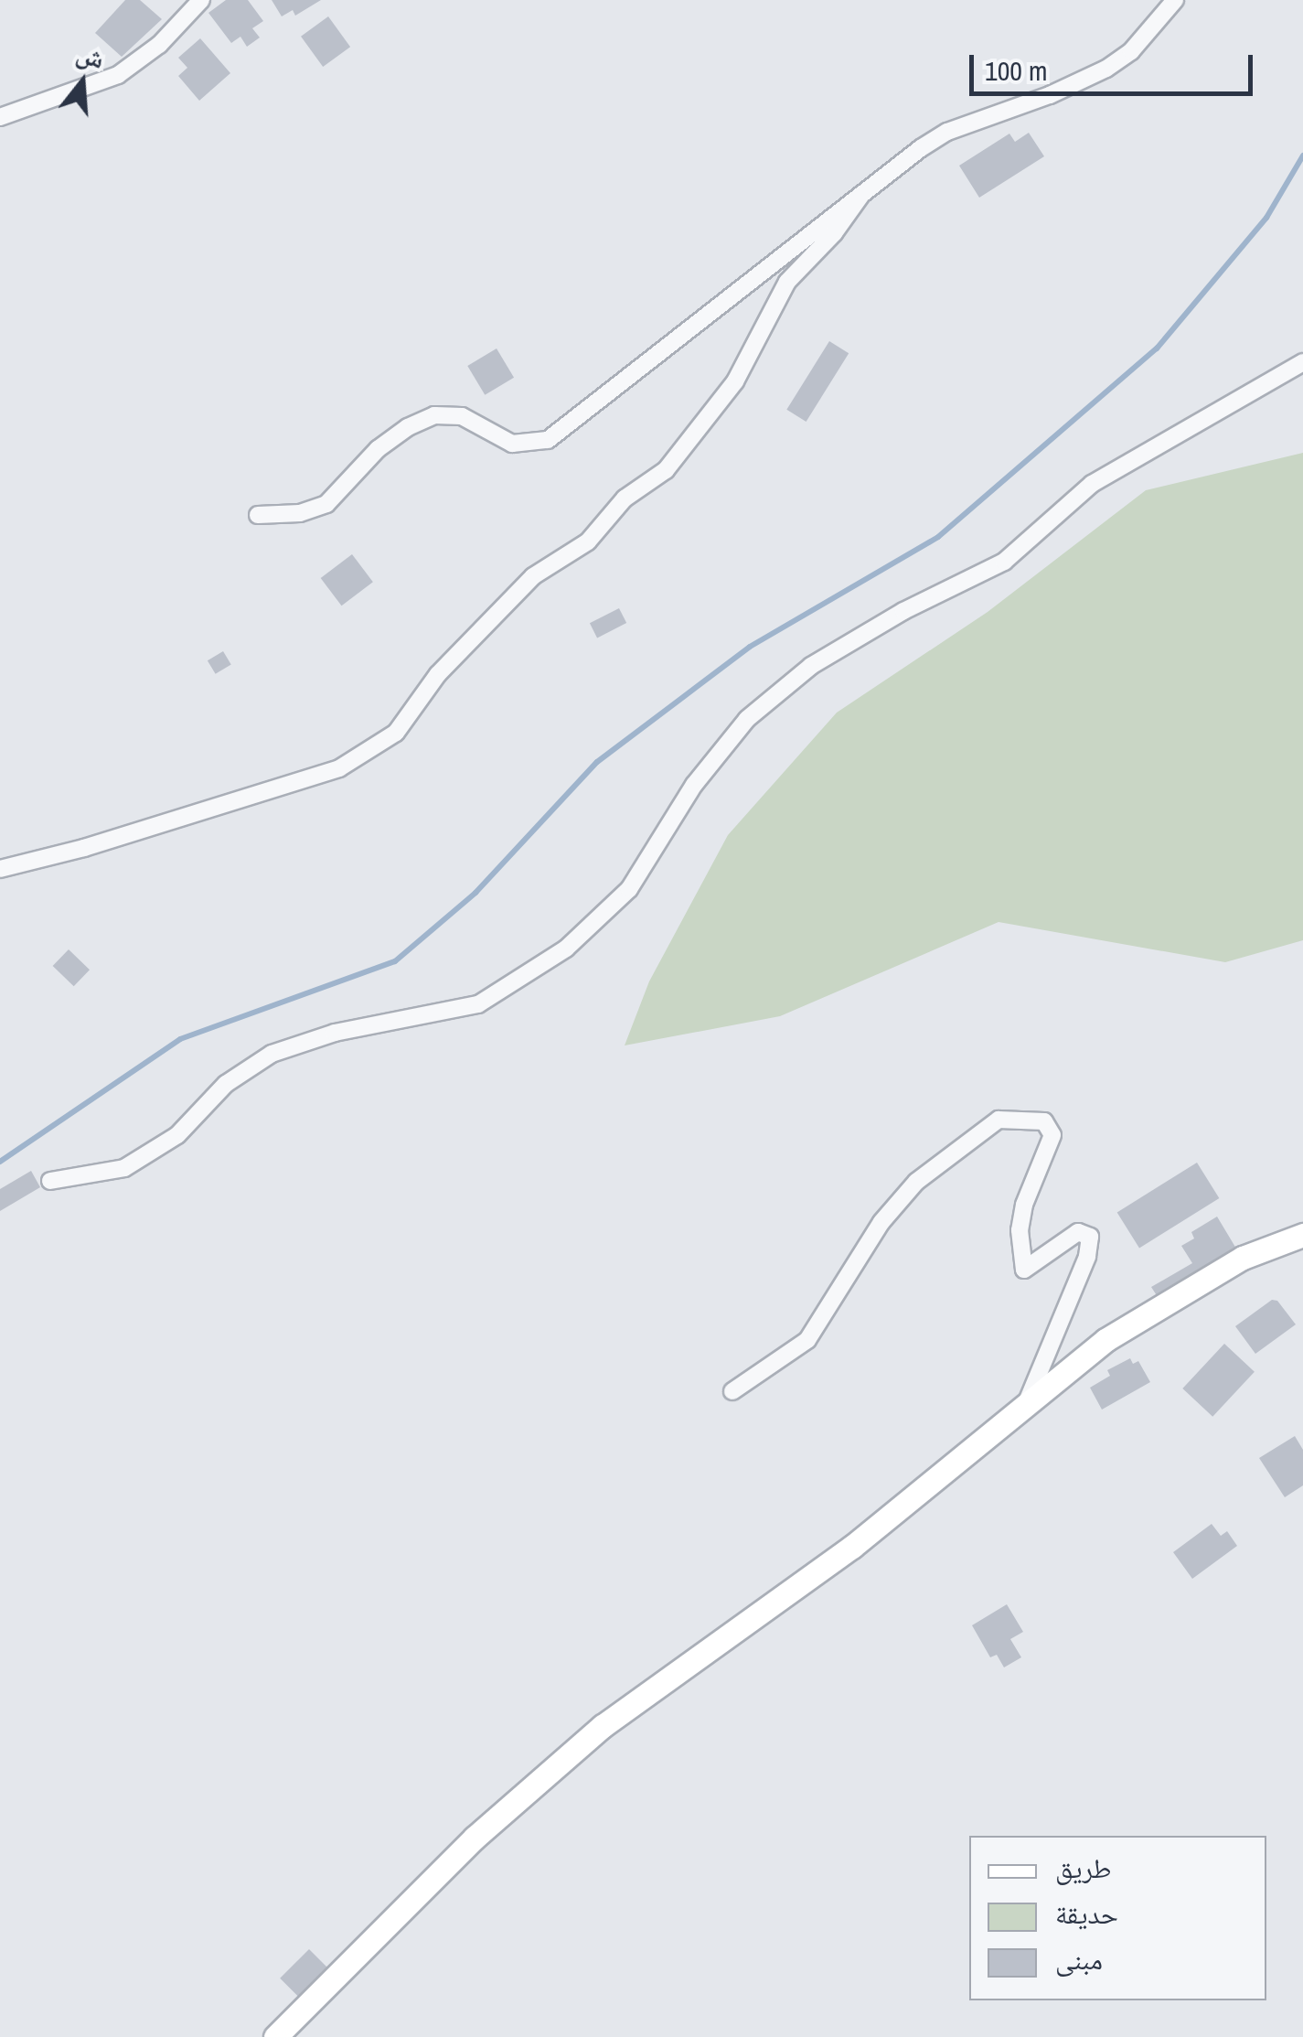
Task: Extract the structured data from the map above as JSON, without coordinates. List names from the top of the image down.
{
  "legend": ["طريق", "حديقة", "مبنى"],
  "scale_bar": "100 m",
  "north": "top"
}
